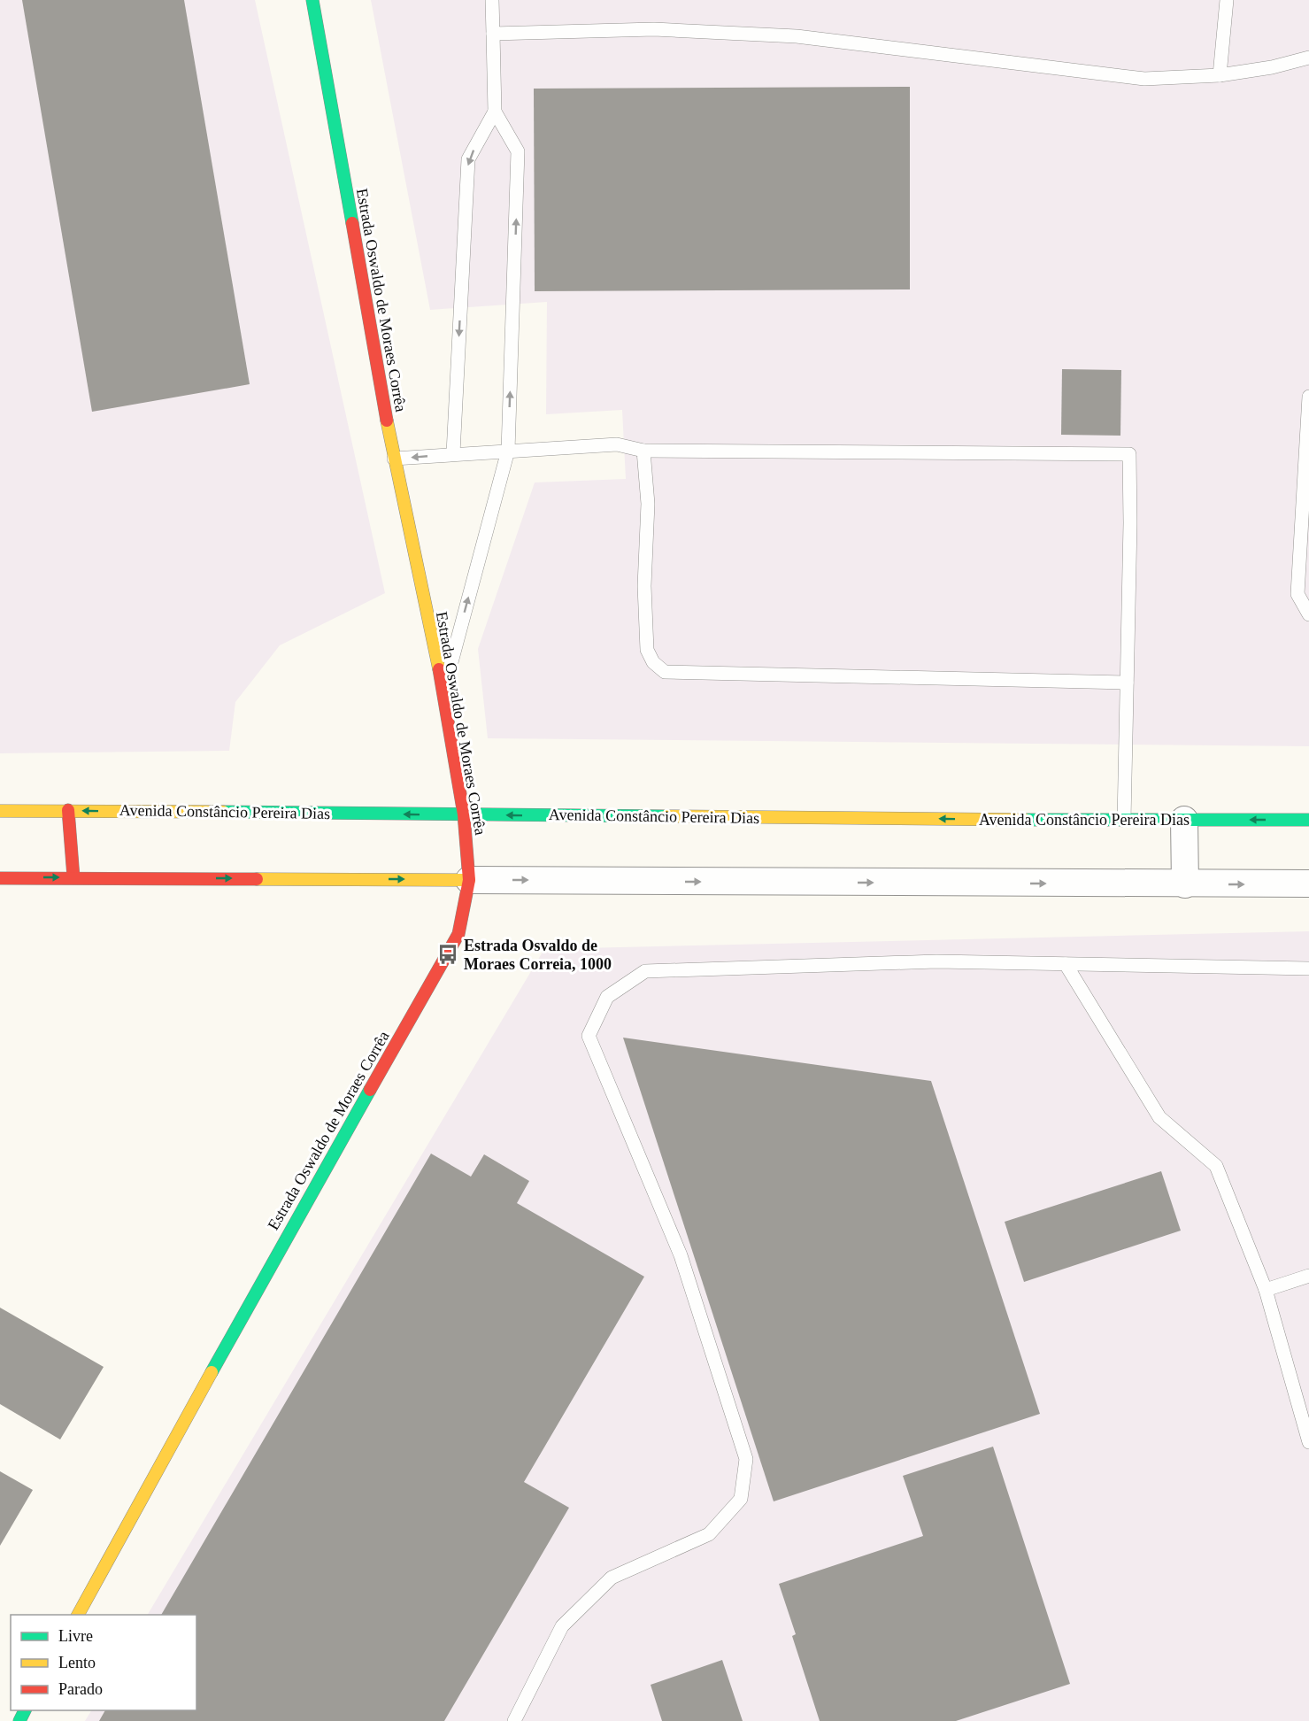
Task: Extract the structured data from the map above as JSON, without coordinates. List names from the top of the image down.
{
  "streets": {
    "street": ["Estrada Oswaldo de Moraes Corrêa", "Avenida Constâncio Pereira Dias"]
  },
  "crossings": [
    ["Estrada Oswaldo de Moraes Corrêa", "Avenida Constâncio Pereira Dias"]
  ],
  "places": {
    "bus stop": ["Estrada Osvaldo de Moraes Correia, 1000"]
  },
  "legend": ["Livre", "Lento", "Parado"]
}
